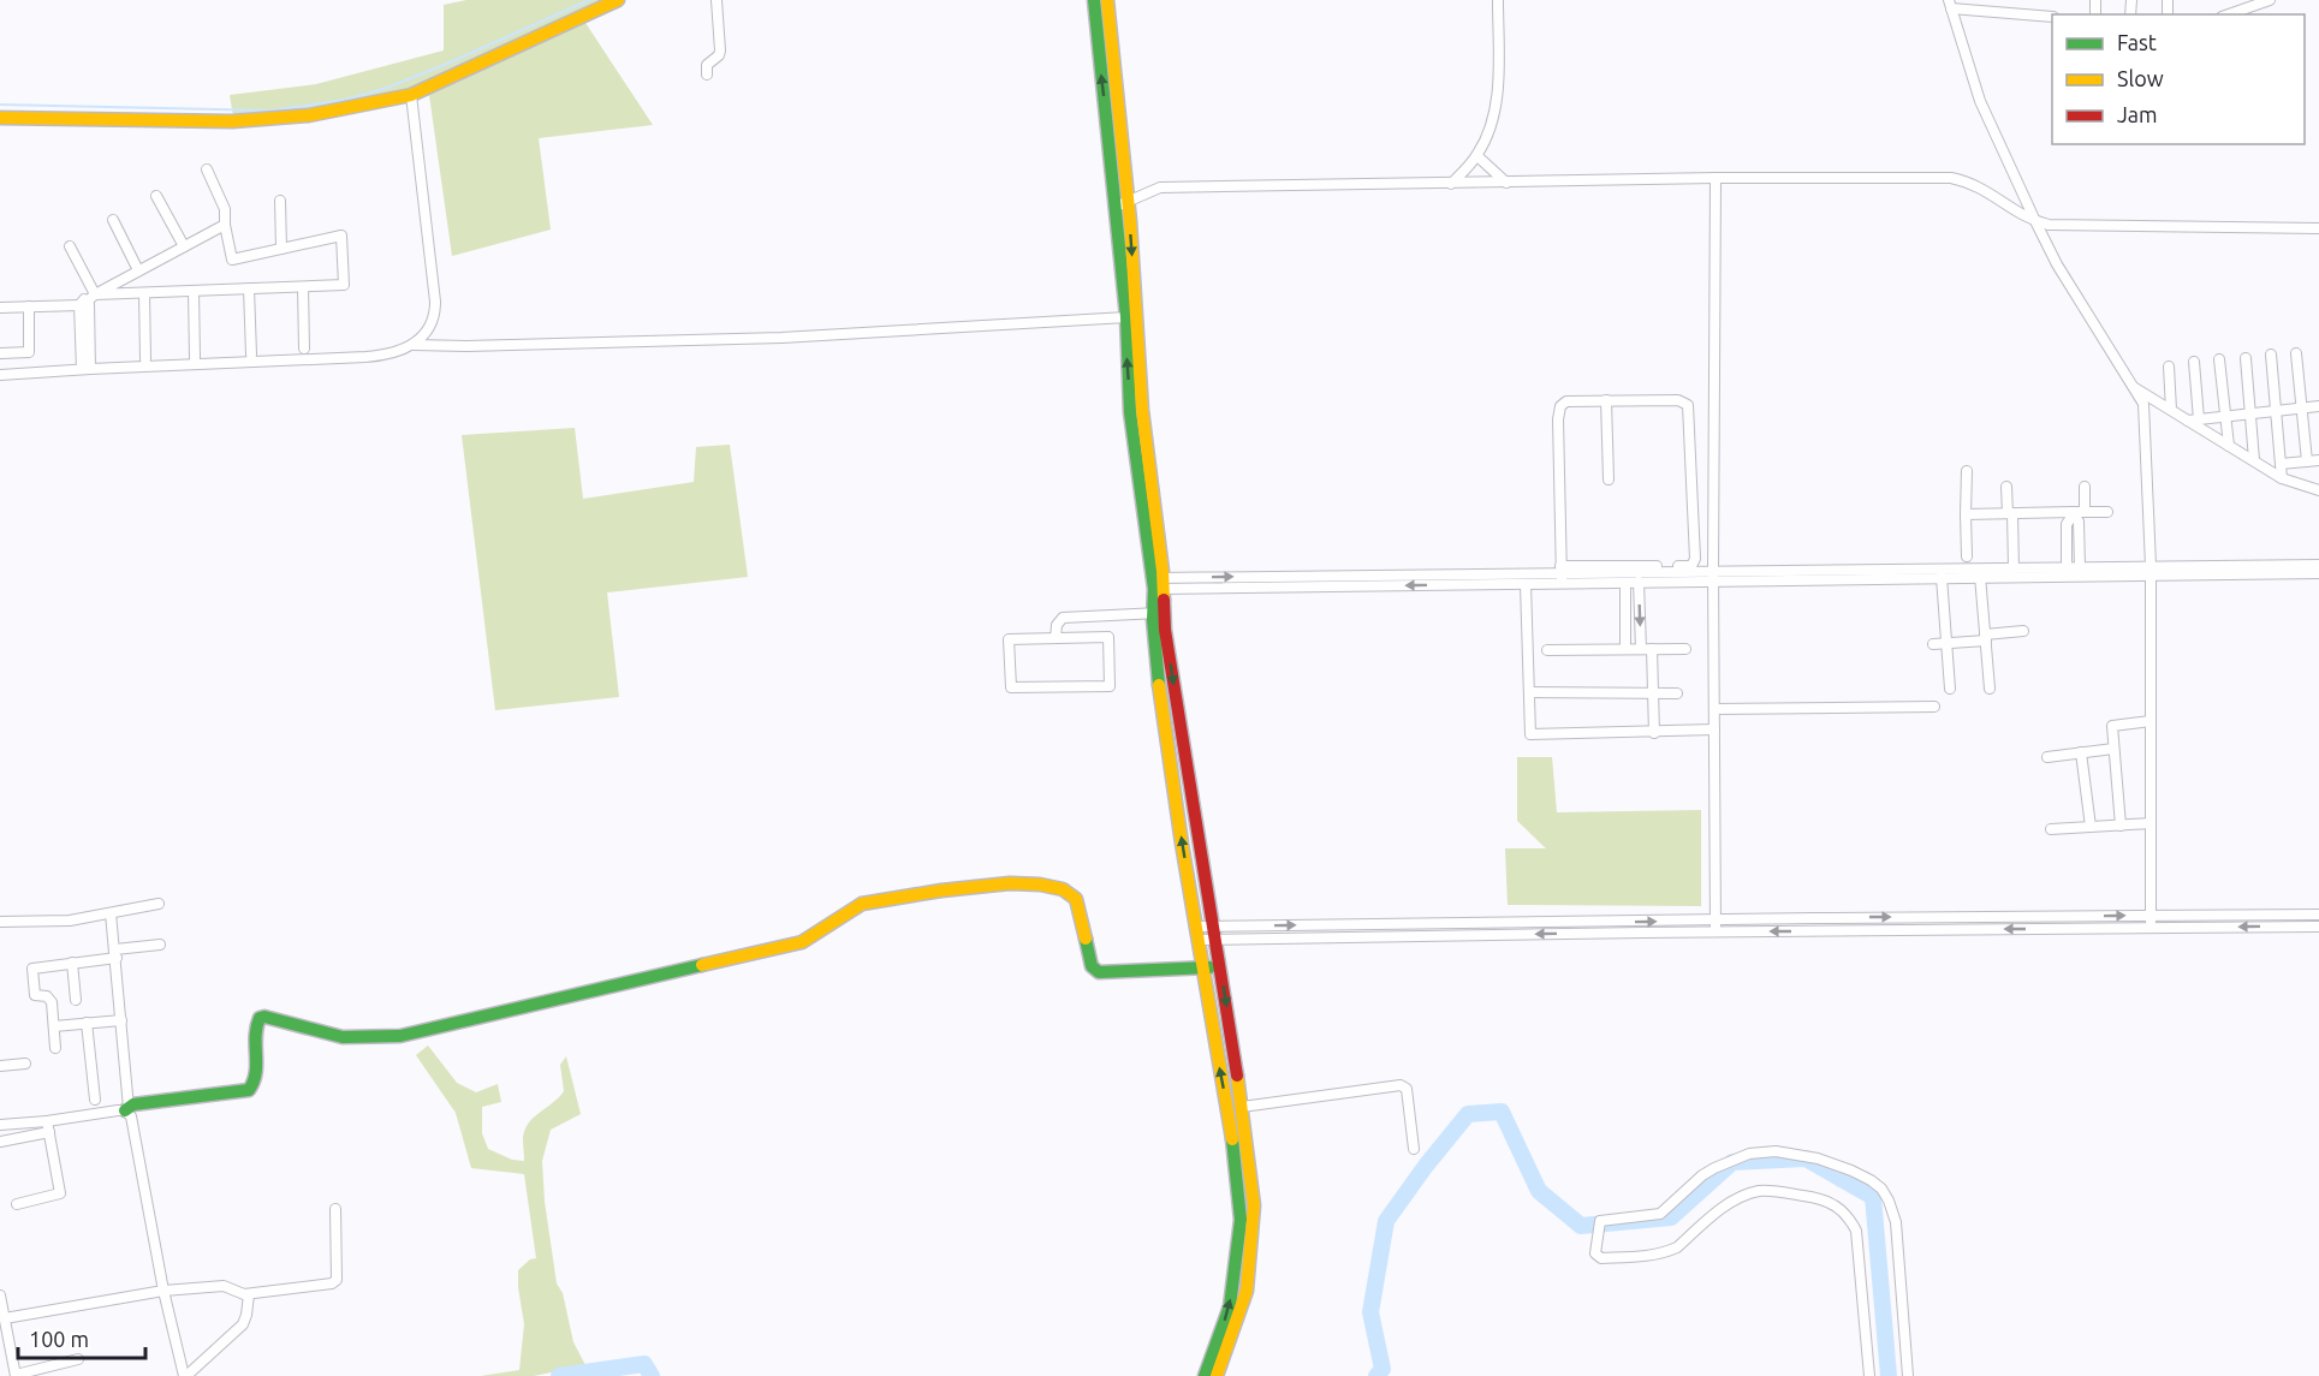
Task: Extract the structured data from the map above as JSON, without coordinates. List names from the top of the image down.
{
  "legend": ["Fast", "Slow", "Jam"],
  "scale_bar": "100 m"
}
